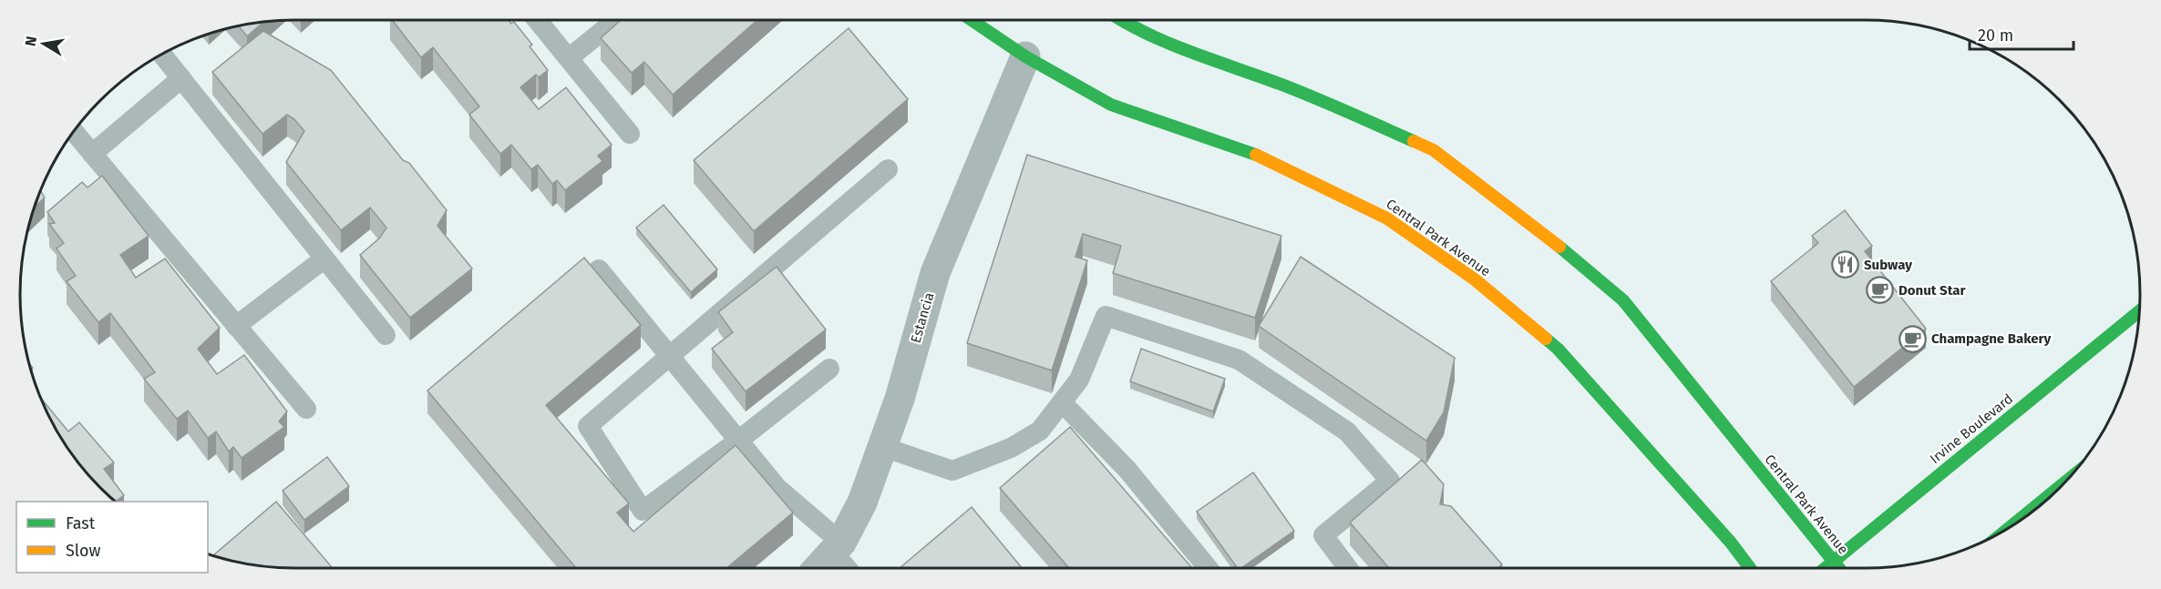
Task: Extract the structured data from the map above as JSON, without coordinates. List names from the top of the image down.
{
  "streets": {
    "street": ["Central Park Avenue", "Estancia", "Irvine Boulevard"]
  },
  "crossings": [
    ["Central Park Avenue", "Estancia"],
    ["Central Park Avenue", "Irvine Boulevard"]
  ],
  "places": {
    "restaurant": ["Subway"],
    "cafe": ["Donut Star", "Champagne Bakery"]
  },
  "legend": ["Fast", "Slow"],
  "scale_bar": "20 m",
  "north": "left"
}
